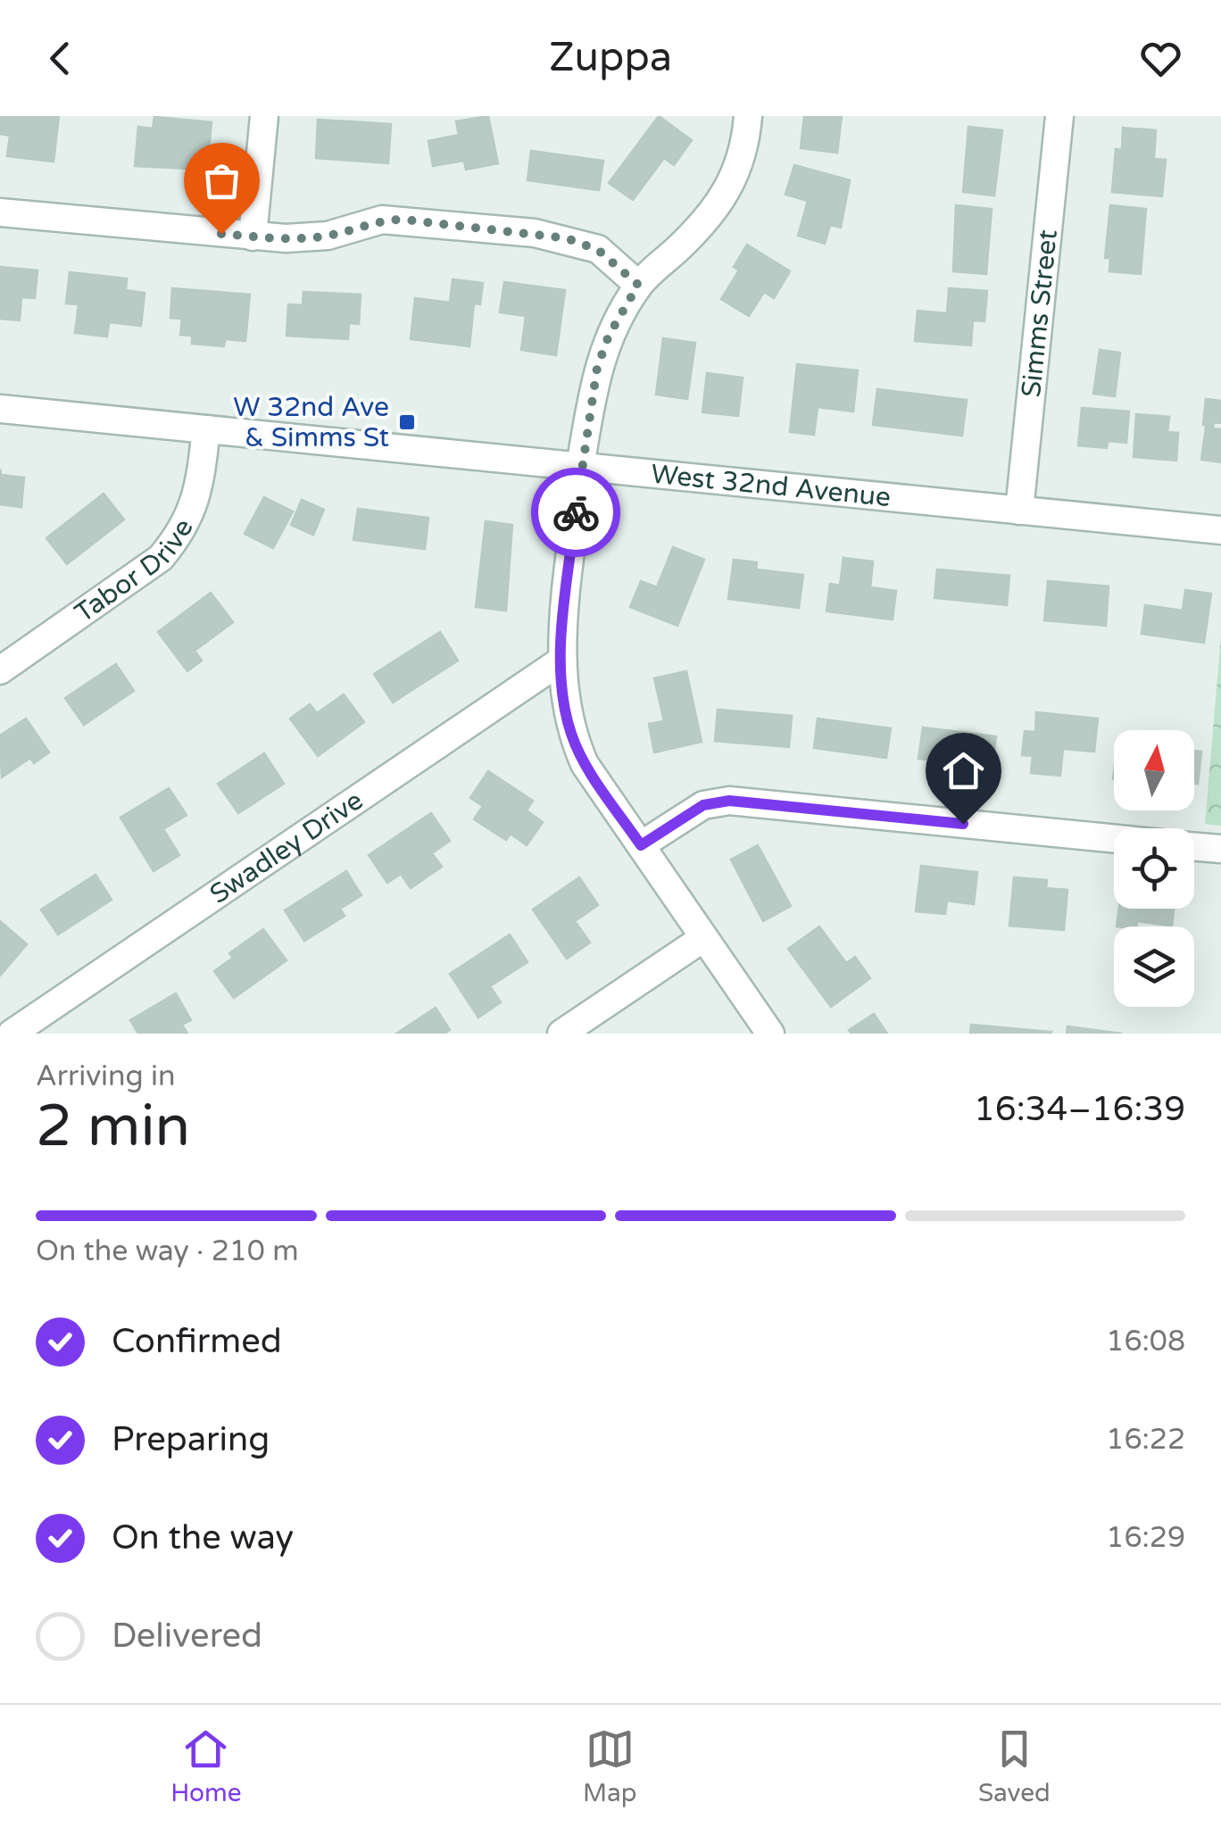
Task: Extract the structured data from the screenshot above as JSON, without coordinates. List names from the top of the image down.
{
  "streets": {
    "street": [
      "Simms Street",
      "West 32nd Avenue",
      "Tabor Drive",
      "Swadley Drive"
    ]
  },
  "crossings": [
    ["Simms Street", "West 32nd Avenue"],
    ["West 32nd Avenue", "Tabor Drive"]
  ],
  "places": {
    "transit": ["W 32nd Ave & Simms St"]
  },
  "north": "top",
  "page": {
    "header": "Zuppa",
    "heading": ["2 min", "Arriving in", "16:34–16:39"],
    "bar": "On the way · 210 m",
    "list": [
      ["Confirmed", "16:08"],
      ["Preparing", "16:22"],
      ["On the way", "16:29"],
      "Delivered"
    ],
    "tabs": ["Home", "Map", "Saved"]
  }
}
